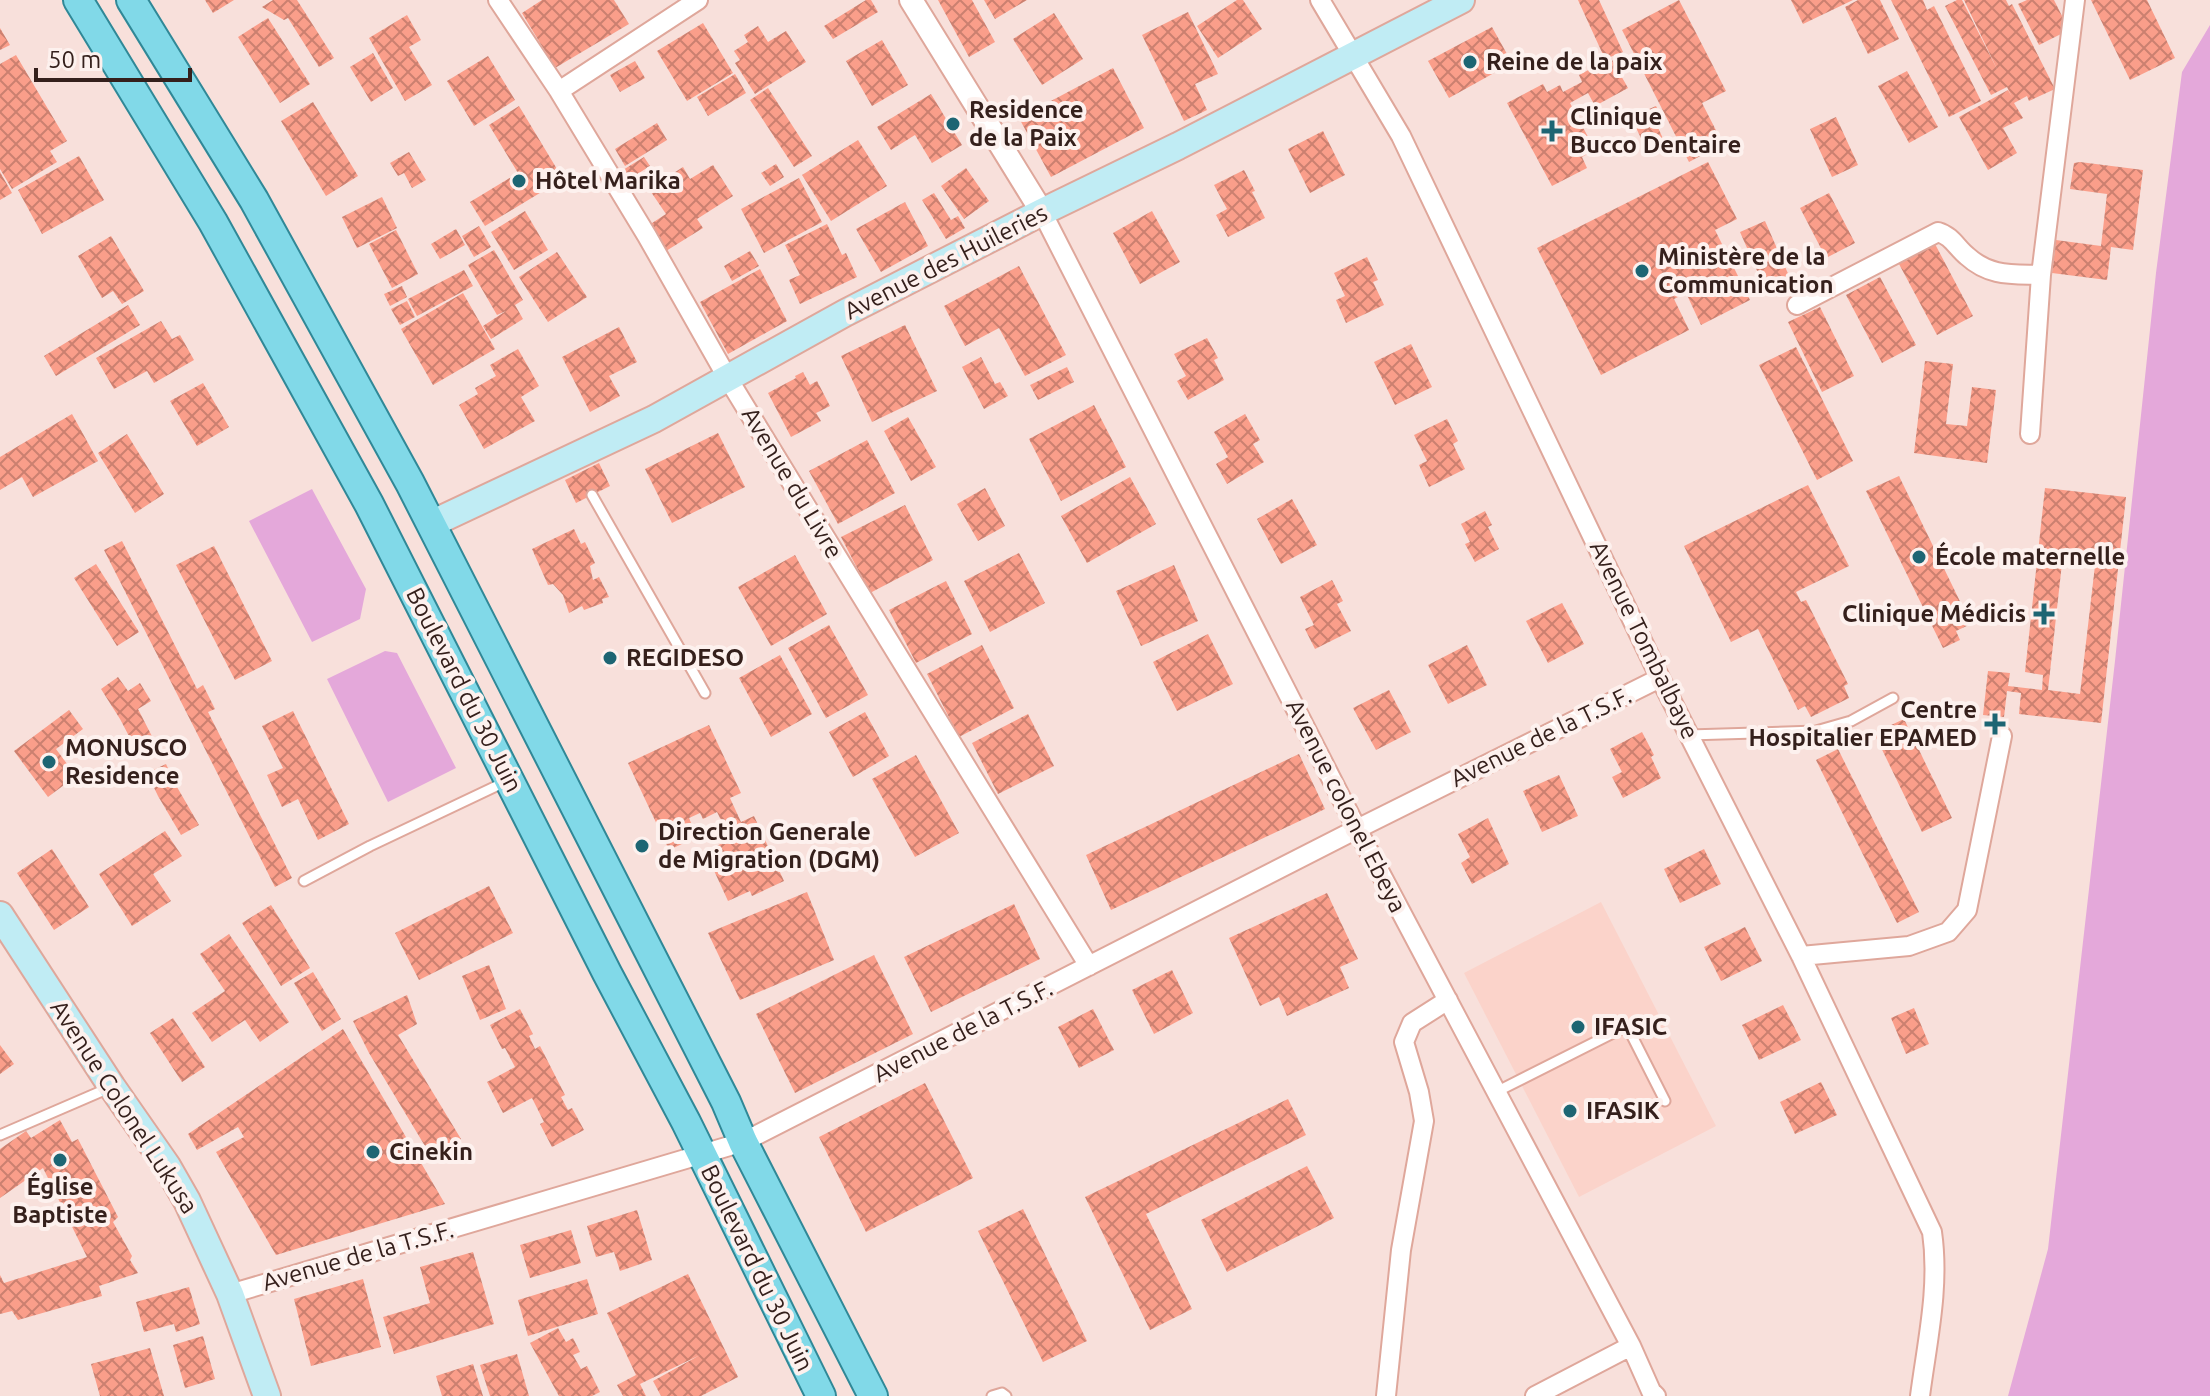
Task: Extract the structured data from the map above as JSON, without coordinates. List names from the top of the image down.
{
  "streets": {
    "main road": ["Avenue des Huileries", "Boulevard du 30 Juin", "Avenue Colonel Lukusa"],
    "street": [
      "Avenue du Livre",
      "Avenue Tombalbaye",
      "Avenue de la T.S.F.",
      "Avenue colonel Ebeya"
    ]
  },
  "crossings": [
    ["Avenue des Huileries", "Avenue du Livre"],
    ["Avenue des Huileries", "Avenue Tombalbaye"],
    ["Avenue des Huileries", "Boulevard du 30 Juin"],
    ["Avenue des Huileries", "Avenue colonel Ebeya"],
    ["Avenue du Livre", "Avenue de la T.S.F."],
    ["Avenue Tombalbaye", "Avenue de la T.S.F."],
    ["Boulevard du 30 Juin", "Avenue de la T.S.F."],
    ["Avenue de la T.S.F.", "Avenue colonel Ebeya"],
    ["Avenue de la T.S.F.", "Avenue Colonel Lukusa"]
  ],
  "places": {
    "other": [
      "Reine de la paix",
      "Residence de la Paix",
      "Hôtel Marika",
      "Ministère de la Communication",
      "École maternelle",
      "REGIDESO",
      "MONUSCO Residence",
      "Direction Generale de Migration (DGM)",
      "IFASIC",
      "IFASIK",
      "Cinekin",
      "Église Baptiste"
    ],
    "health": ["Clinique Bucco Dentaire", "Clinique Médicis", "Centre Hospitalier EPAMED"]
  },
  "scale_bar": "50 m"
}
